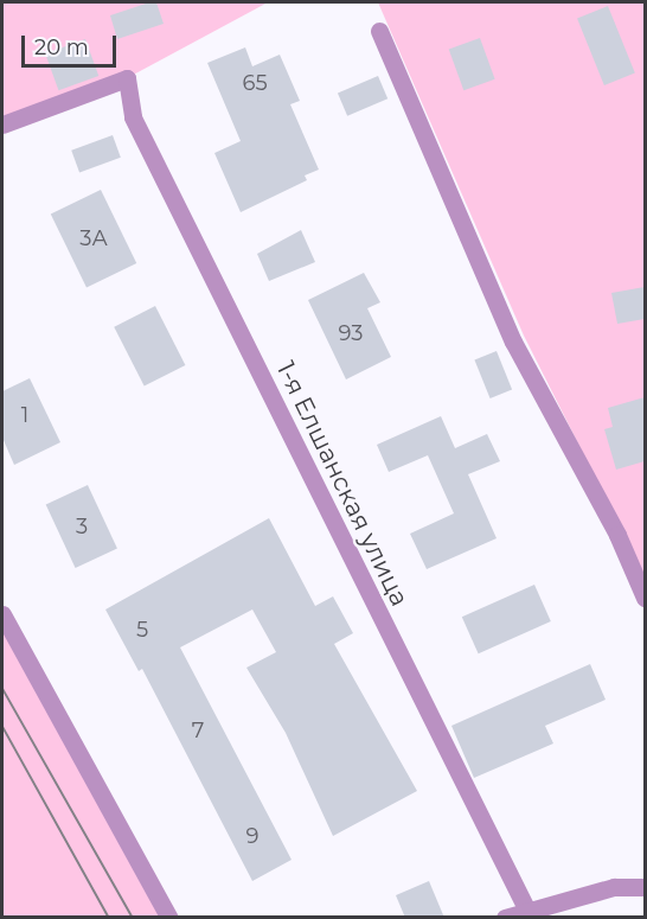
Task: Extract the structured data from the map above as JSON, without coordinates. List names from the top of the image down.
{
  "streets": {
    "street": ["1-я Елшанская улица"]
  },
  "house_numbers": [
    "65",
    "3А",
    "93",
    "1",
    "3",
    "5",
    "7",
    "9"
  ],
  "scale_bar": "20 m"
}
